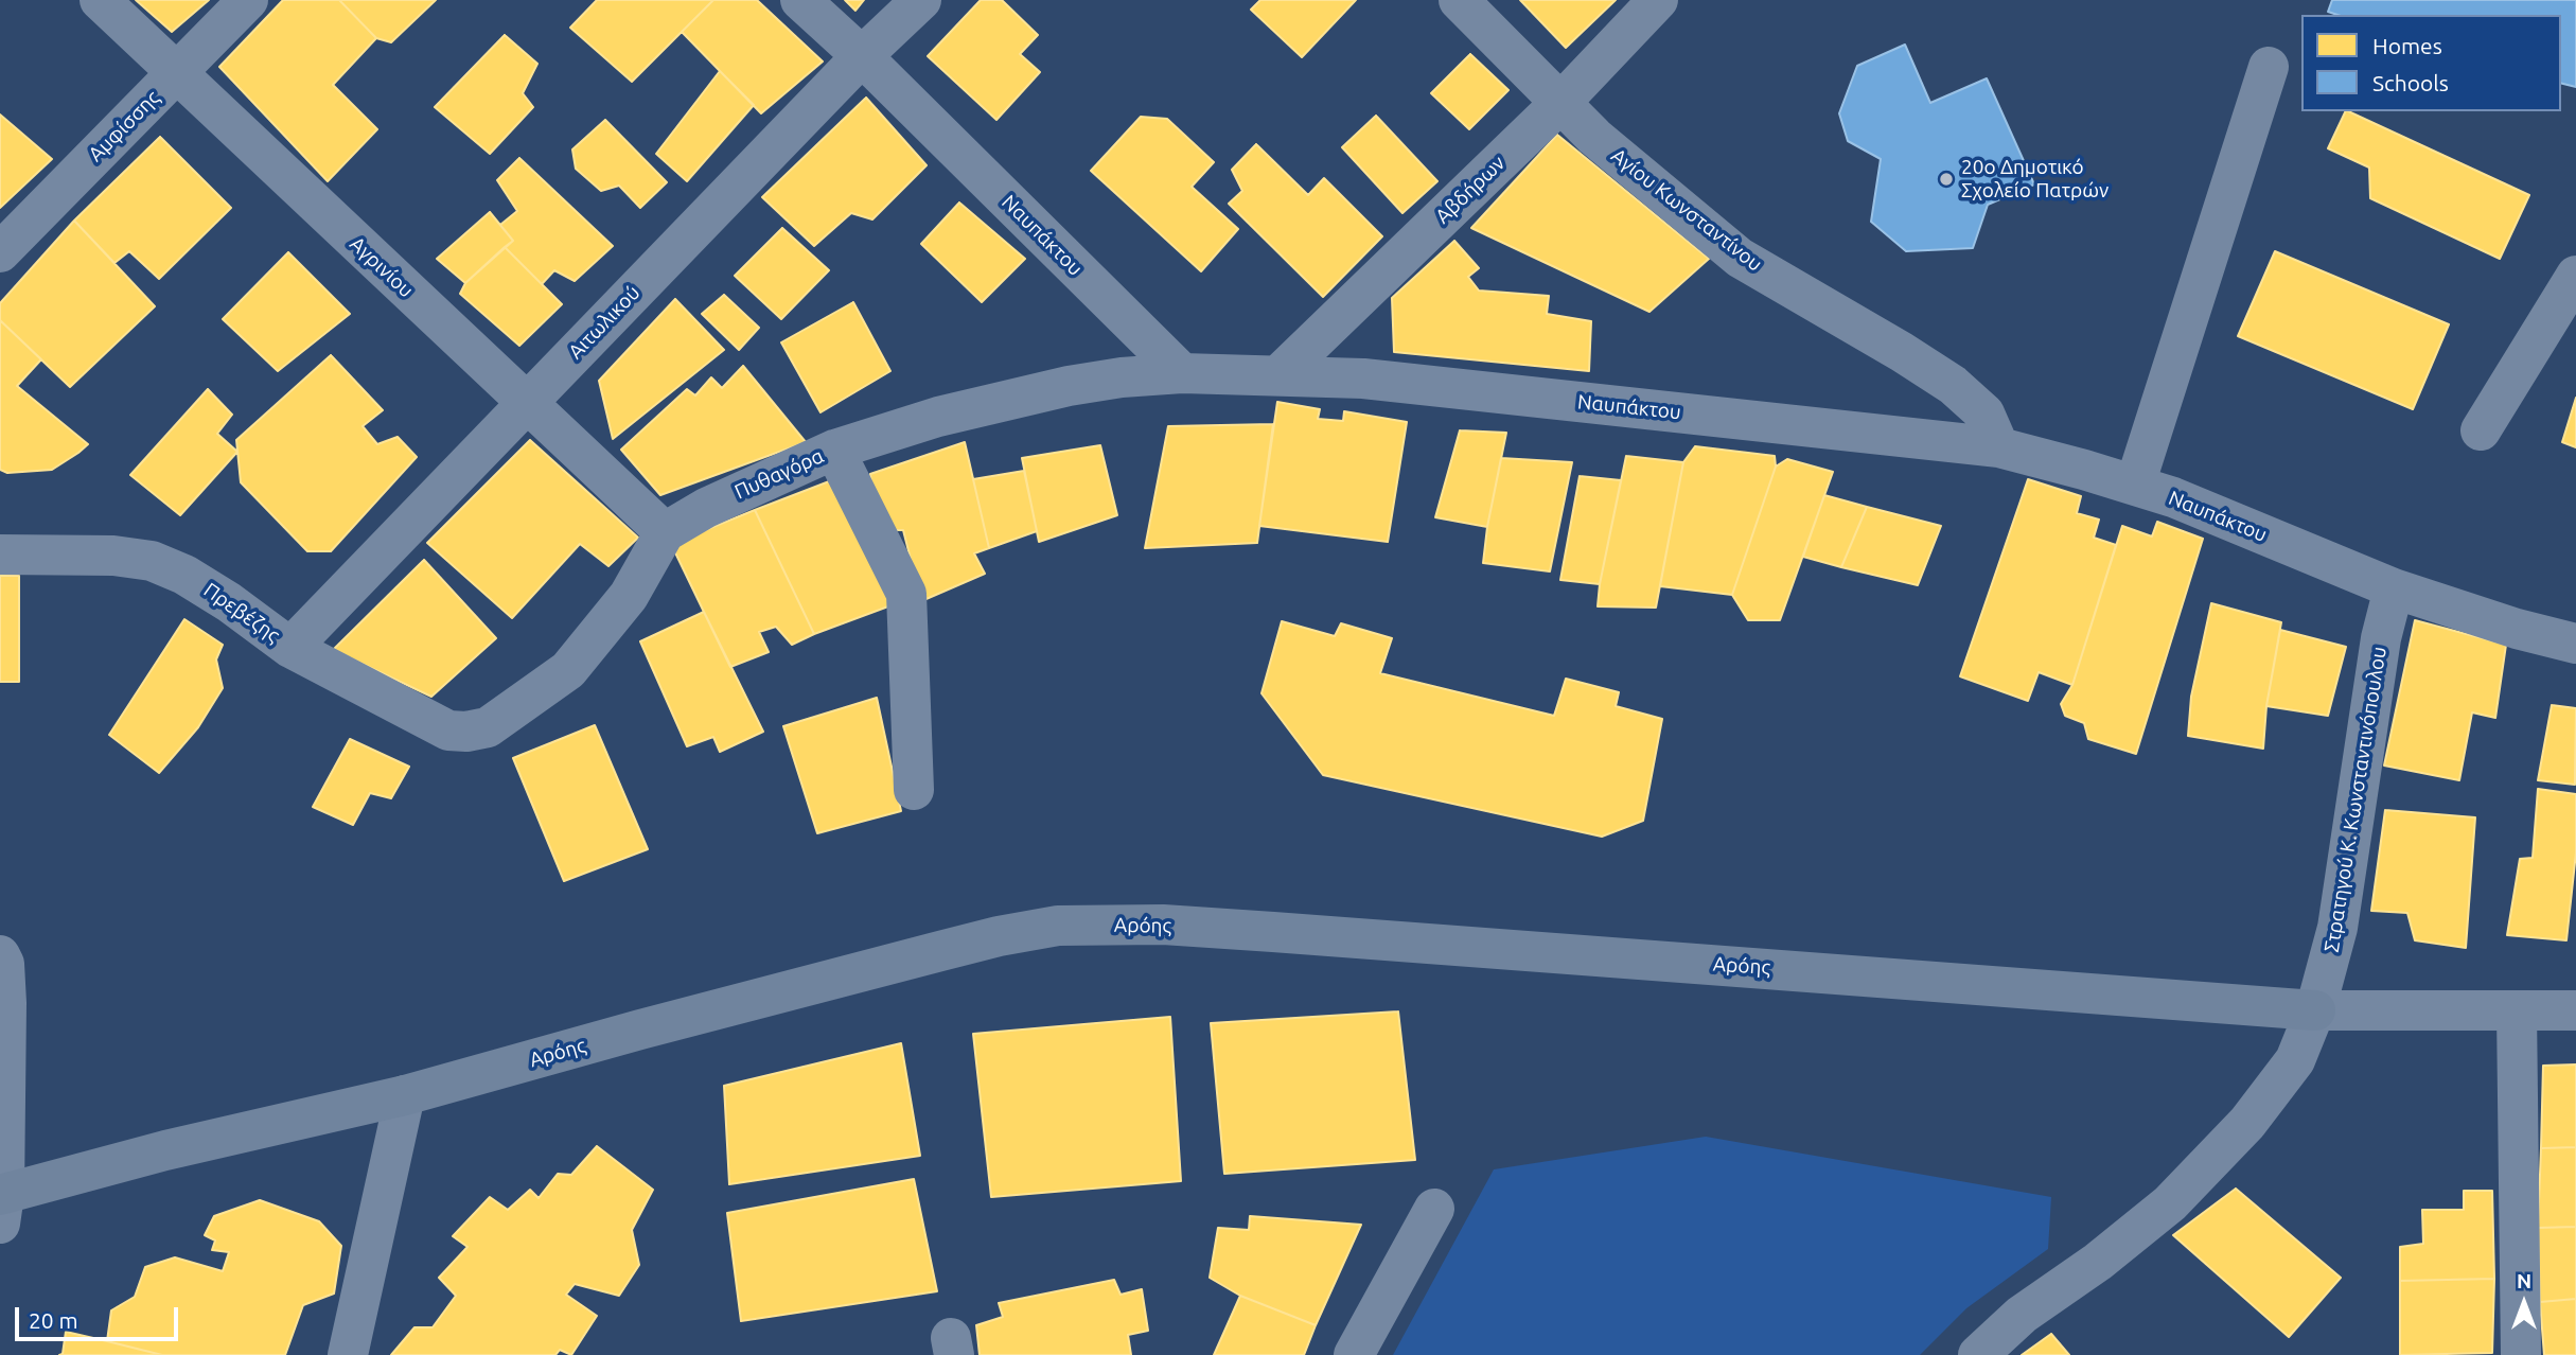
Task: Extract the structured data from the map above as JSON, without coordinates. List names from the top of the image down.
{
  "streets": {
    "street": [
      "Αμφίσσης",
      "Αβδήρων",
      "Αγίου Κωνσταντίνου",
      "Ναυπάκτου",
      "Αγρινίου",
      "Αιτωλικού",
      "Πυθαγόρα",
      "Πρεβέζης",
      "Στρατηγού Κ. Κωνσταντινόπουλου",
      "Αρόης"
    ]
  },
  "crossings": [
    ["Αμφίσσης", "Αγρινίου"],
    ["Αβδήρων", "Αγίου Κωνσταντίνου"],
    ["Αβδήρων", "Ναυπάκτου"],
    ["Αγίου Κωνσταντίνου", "Ναυπάκτου"],
    ["Ναυπάκτου", "Αιτωλικού"],
    ["Ναυπάκτου", "Πυθαγόρα"],
    ["Ναυπάκτου", "Στρατηγού Κ. Κωνσταντινόπουλου"],
    ["Αγρινίου", "Αιτωλικού"],
    ["Αγρινίου", "Πυθαγόρα"],
    ["Αιτωλικού", "Πρεβέζης"],
    ["Πυθαγόρα", "Πρεβέζης"],
    ["Στρατηγού Κ. Κωνσταντινόπουλου", "Αρόης"]
  ],
  "places": ["20ο Δημοτικό Σχολείο Πατρών"],
  "legend": ["Homes", "Schools"],
  "scale_bar": "20 m",
  "north": "top"
}
